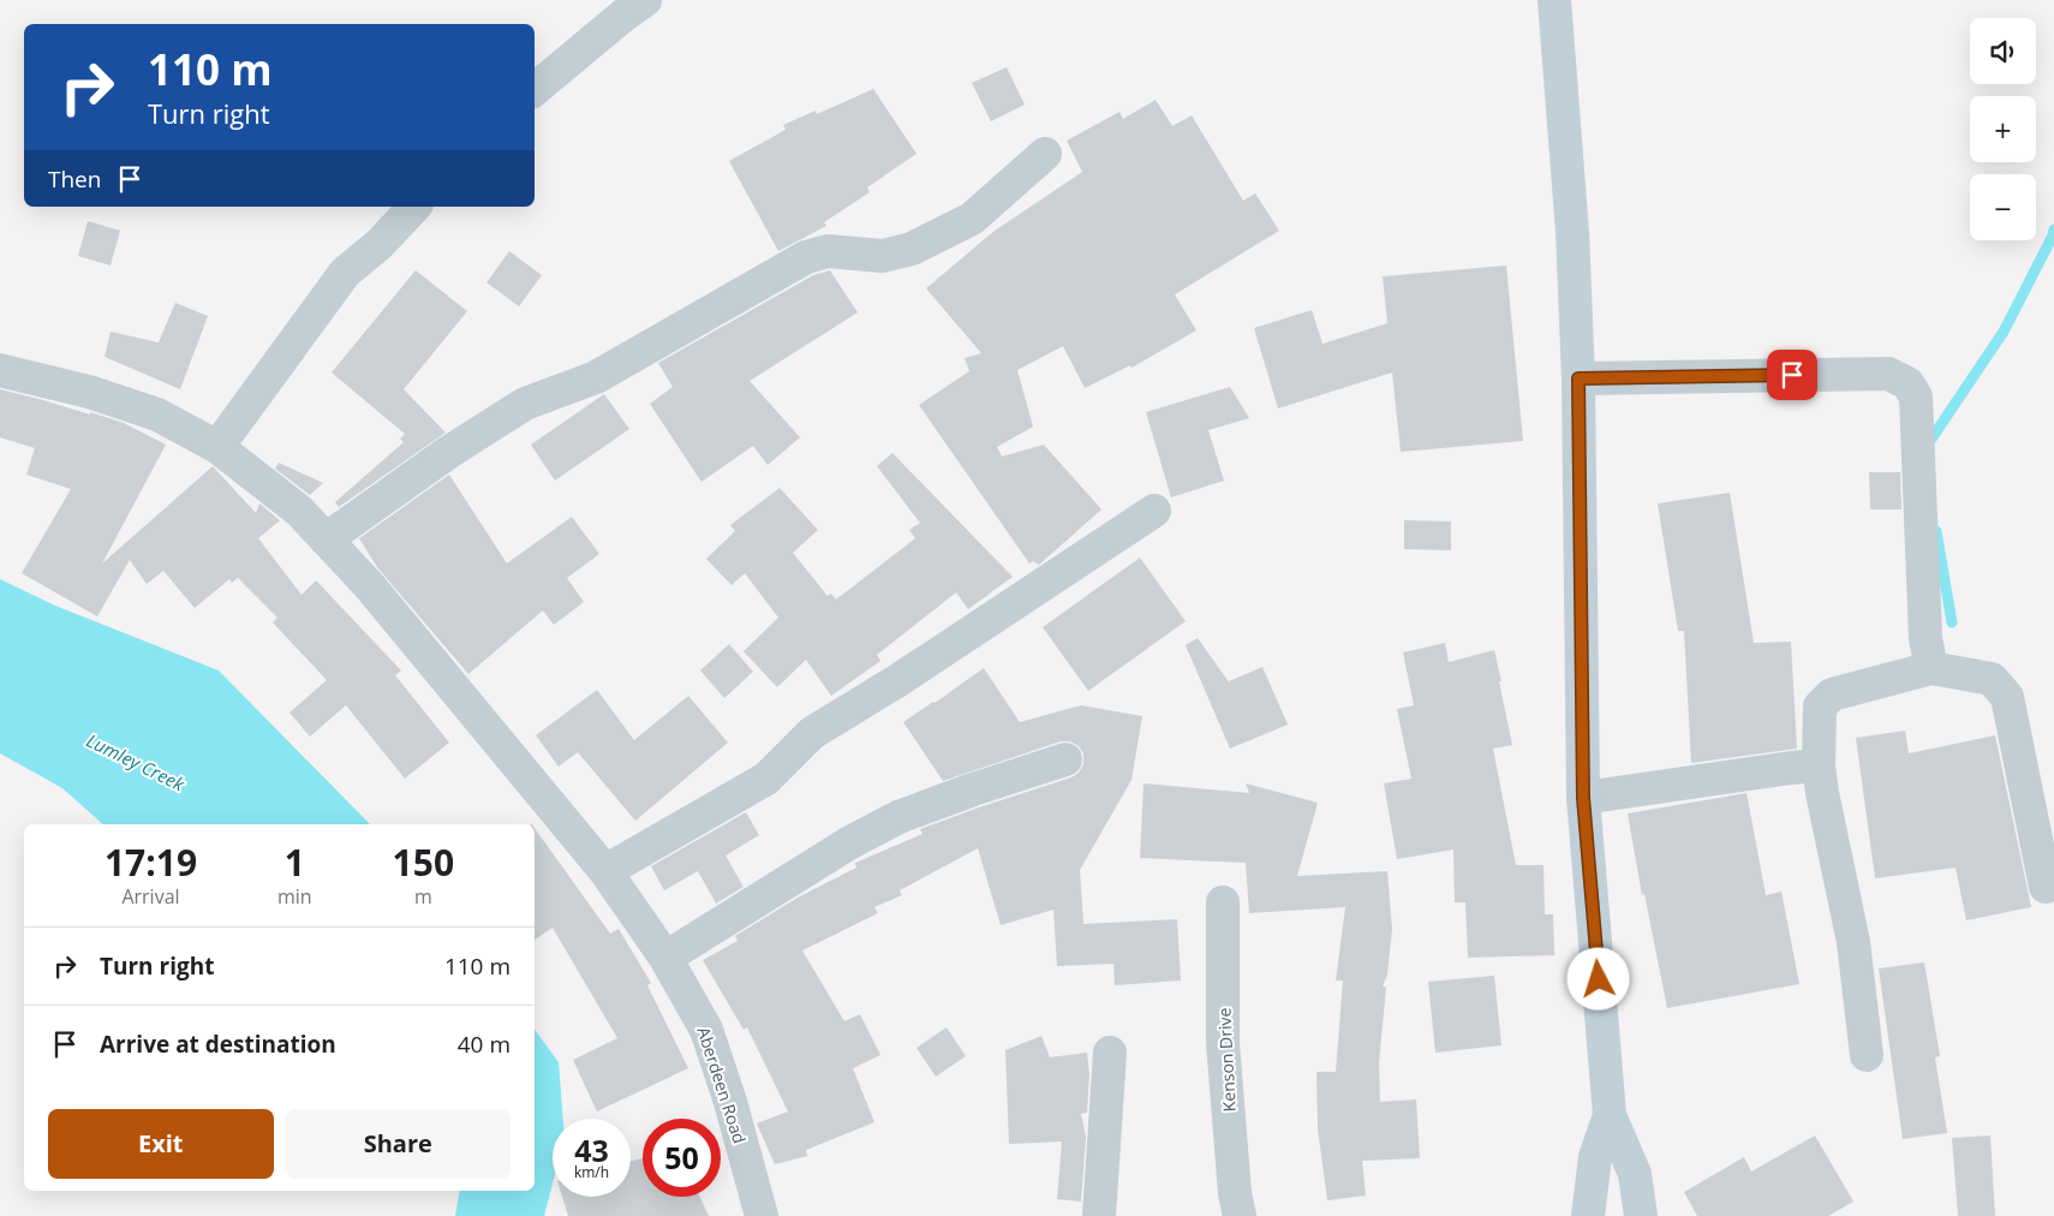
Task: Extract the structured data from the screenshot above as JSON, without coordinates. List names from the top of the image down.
{
  "streets": {
    "street": ["Kenson Drive", "Aberdeen Road"]
  },
  "water": ["Lumley Creek"],
  "page": {
    "map_buttons": ["+", "−"],
    "turn": ["110 m", "Turn right"],
    "then": "Then",
    "eta": [
      "17:19",
      "Arrival",
      "1",
      "min",
      "150",
      "m"
    ],
    "list": [
      {
        "name": "Turn right",
        "value": "110 m"
      },
      {
        "name": "Arrive at destination",
        "value": "40 m"
      }
    ],
    "buttons": ["Exit", "Share"],
    "speed": "43 km/h",
    "limit": "50"
  }
}
